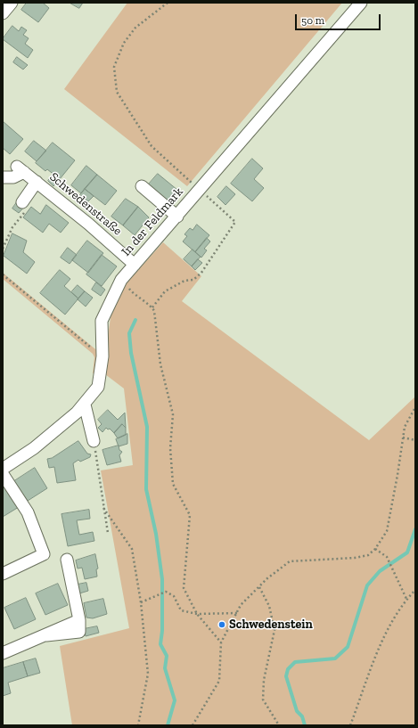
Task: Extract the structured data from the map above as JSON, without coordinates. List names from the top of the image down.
{
  "streets": {
    "street": ["Schwedenstraße", "In der Feldmark"]
  },
  "crossings": [
    ["Schwedenstraße", "In der Feldmark"]
  ],
  "places": ["Schwedenstein"],
  "scale_bar": "50 m"
}
